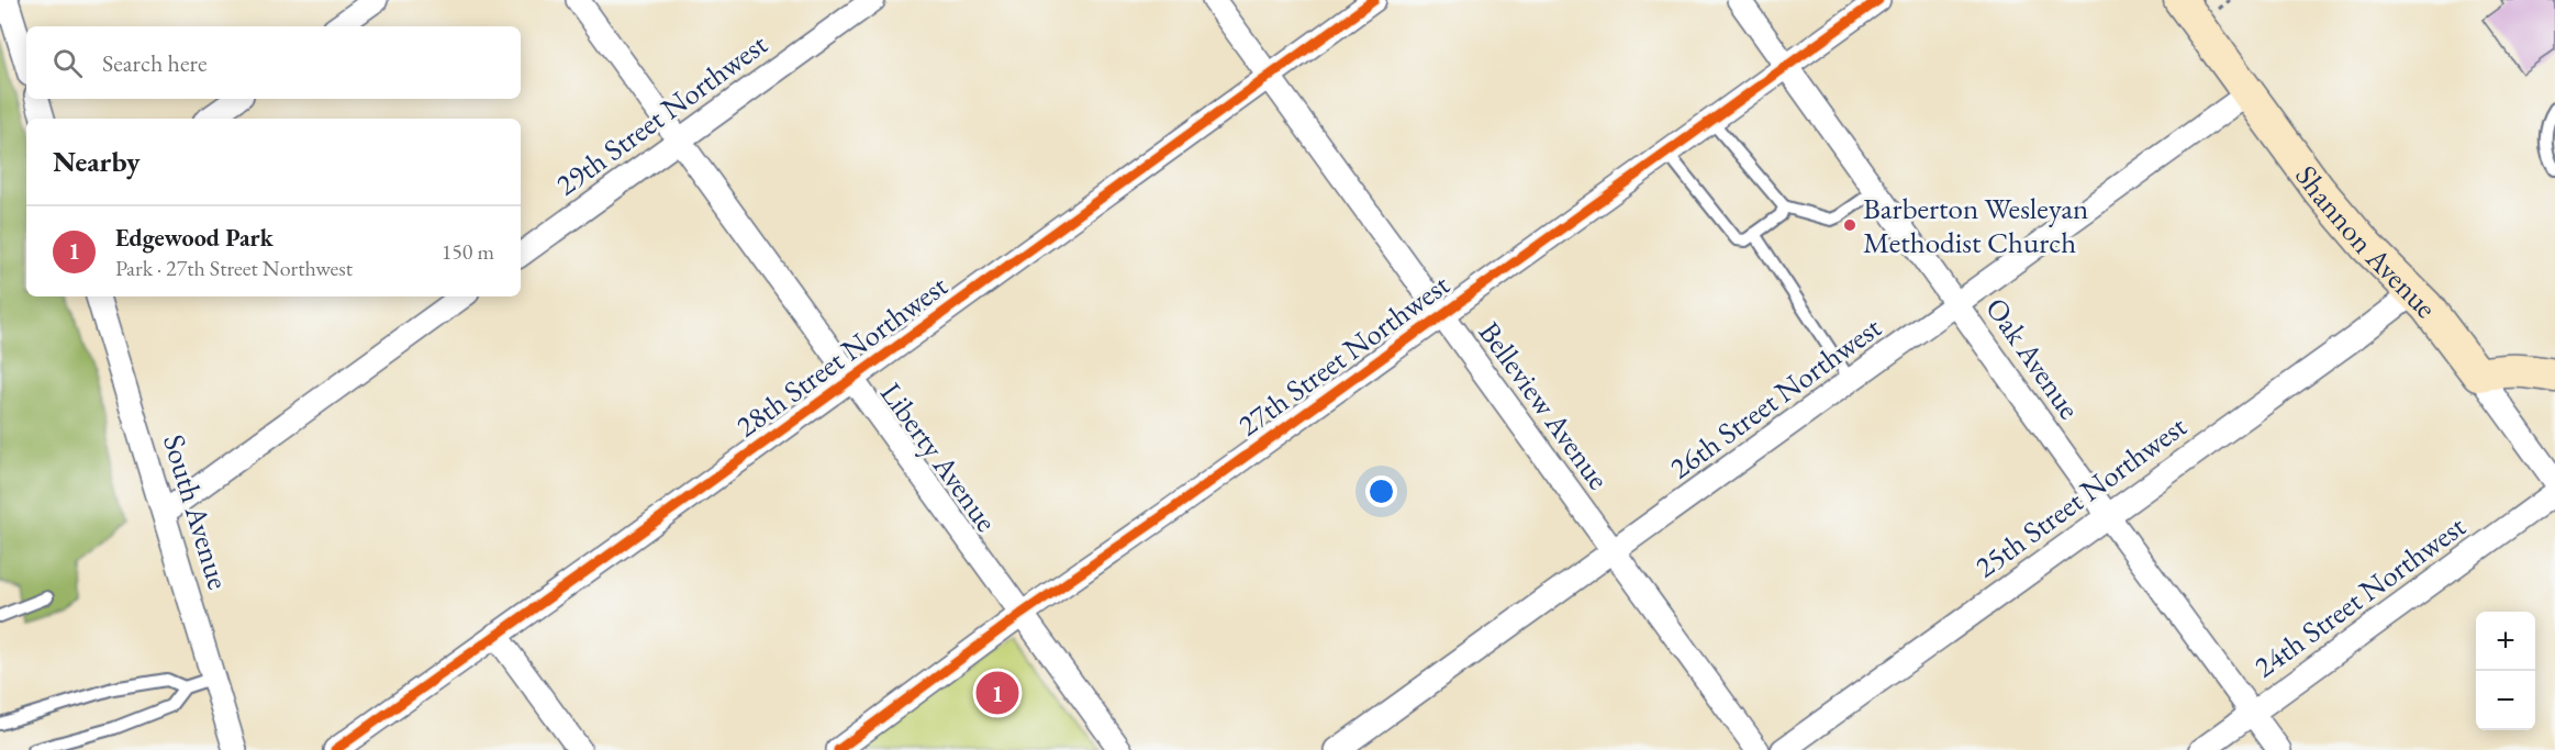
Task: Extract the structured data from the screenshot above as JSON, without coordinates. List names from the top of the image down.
{
  "streets": {
    "street": [
      "29th Street Northwest",
      "Shannon Avenue",
      "27th Street Northwest",
      "28th Street Northwest",
      "Oak Avenue",
      "26th Street Northwest",
      "Belleview Avenue",
      "Liberty Avenue",
      "25th Street Northwest",
      "South Avenue",
      "24th Street Northwest"
    ]
  },
  "crossings": [
    ["29th Street Northwest", "Liberty Avenue"],
    ["Shannon Avenue", "26th Street Northwest"],
    ["Shannon Avenue", "25th Street Northwest"],
    ["27th Street Northwest", "Oak Avenue"],
    ["27th Street Northwest", "Belleview Avenue"],
    ["27th Street Northwest", "Liberty Avenue"],
    ["28th Street Northwest", "Belleview Avenue"],
    ["28th Street Northwest", "Liberty Avenue"],
    ["Oak Avenue", "26th Street Northwest"],
    ["Oak Avenue", "25th Street Northwest"],
    ["Oak Avenue", "24th Street Northwest"],
    ["26th Street Northwest", "Belleview Avenue"]
  ],
  "places": ["Barberton Wesleyan Methodist Church"],
  "page": {
    "search": "Search here",
    "heading": "Nearby",
    "list": [
      {
        "mark": "1",
        "name": "Edgewood Park",
        "note": "Park · 27th Street Northwest",
        "value": "150 m"
      }
    ],
    "map_buttons": ["+", "−"],
    "pins": "1"
  }
}
